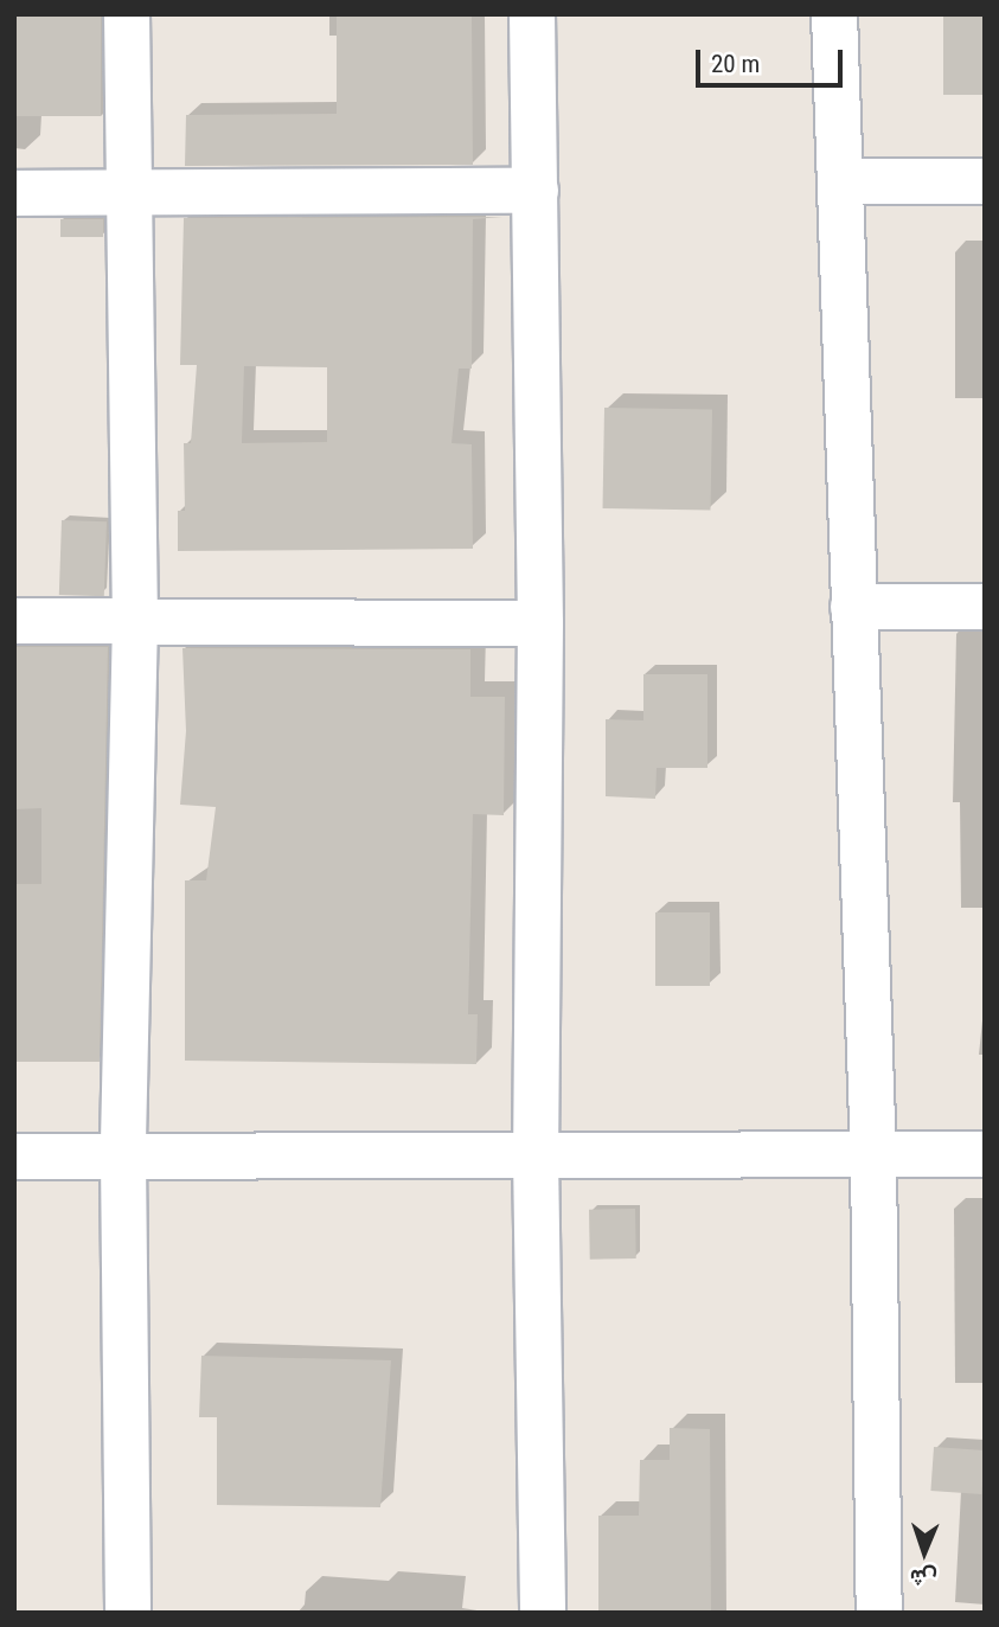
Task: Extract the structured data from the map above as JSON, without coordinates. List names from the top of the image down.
{
  "scale_bar": "20 m",
  "north": "bottom"
}
